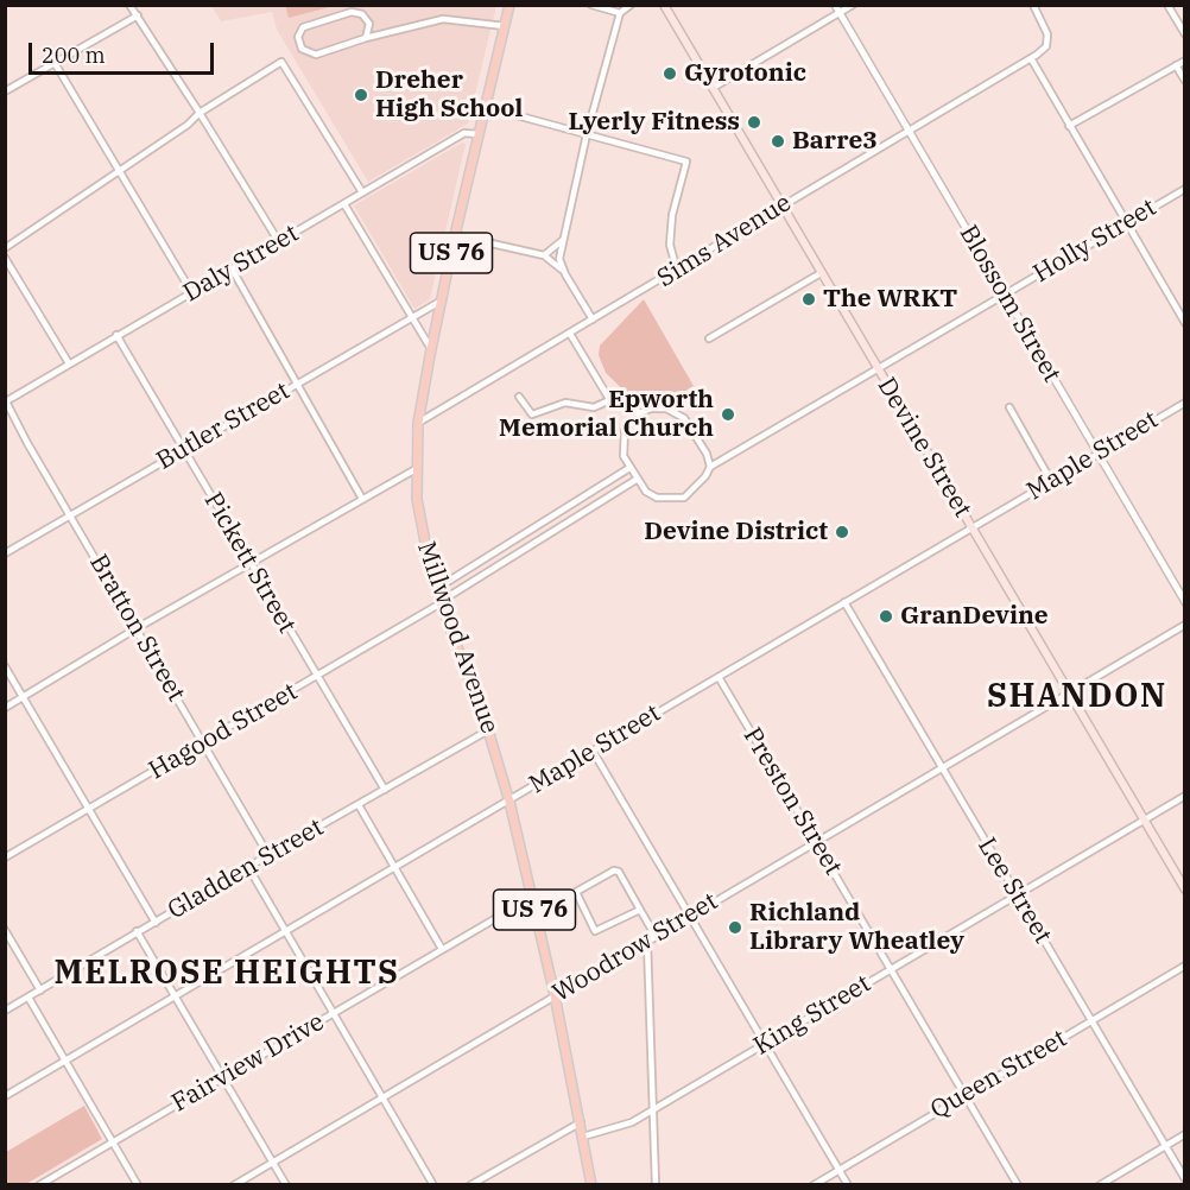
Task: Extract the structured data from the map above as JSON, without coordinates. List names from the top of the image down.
{
  "streets": {
    "main road": ["US 76", "Devine Street", "Millwood Avenue"],
    "street": [
      "Sims Avenue",
      "Holly Street",
      "Daly Street",
      "Blossom Street",
      "Butler Street",
      "Maple Street",
      "Pickett Street",
      "Bratton Street",
      "Hagood Street",
      "Preston Street",
      "Gladden Street",
      "Lee Street",
      "Woodrow Street",
      "King Street",
      "Fairview Drive",
      "Queen Street"
    ]
  },
  "crossings": [
    ["Sims Avenue", "Blossom Street"],
    ["Sims Avenue", "Devine Street"],
    ["Sims Avenue", "Millwood Avenue"],
    ["Holly Street", "Blossom Street"],
    ["Holly Street", "Devine Street"],
    ["Holly Street", "Hagood Street"],
    ["Daly Street", "Pickett Street"],
    ["Daly Street", "Bratton Street"],
    ["Daly Street", "Millwood Avenue"],
    ["Blossom Street", "Maple Street"],
    ["Butler Street", "Pickett Street"],
    ["Butler Street", "Bratton Street"],
    ["Butler Street", "Millwood Avenue"],
    ["Devine Street", "Maple Street"],
    ["Devine Street", "Woodrow Street"],
    ["Devine Street", "King Street"],
    ["Maple Street", "Millwood Avenue"],
    ["Maple Street", "Preston Street"],
    ["Maple Street", "Lee Street"],
    ["Pickett Street", "Hagood Street"],
    ["Pickett Street", "Gladden Street"],
    ["Bratton Street", "Hagood Street"],
    ["Bratton Street", "Gladden Street"],
    ["Millwood Avenue", "Hagood Street"],
    ["Millwood Avenue", "Gladden Street"],
    ["Millwood Avenue", "Woodrow Street"],
    ["Millwood Avenue", "King Street"],
    ["Millwood Avenue", "Fairview Drive"],
    ["Preston Street", "Woodrow Street"],
    ["Preston Street", "King Street"],
    ["Preston Street", "Queen Street"],
    ["Lee Street", "Woodrow Street"],
    ["Lee Street", "King Street"],
    ["Lee Street", "Queen Street"]
  ],
  "districts": ["SHANDON", "MELROSE HEIGHTS"],
  "places": [
    "Gyrotonic",
    "Dreher High School",
    "Lyerly Fitness",
    "Barre3",
    "The WRKT",
    "Epworth Memorial Church",
    "Devine District",
    "GranDevine",
    "Richland Library Wheatley"
  ],
  "scale_bar": "200 m"
}
